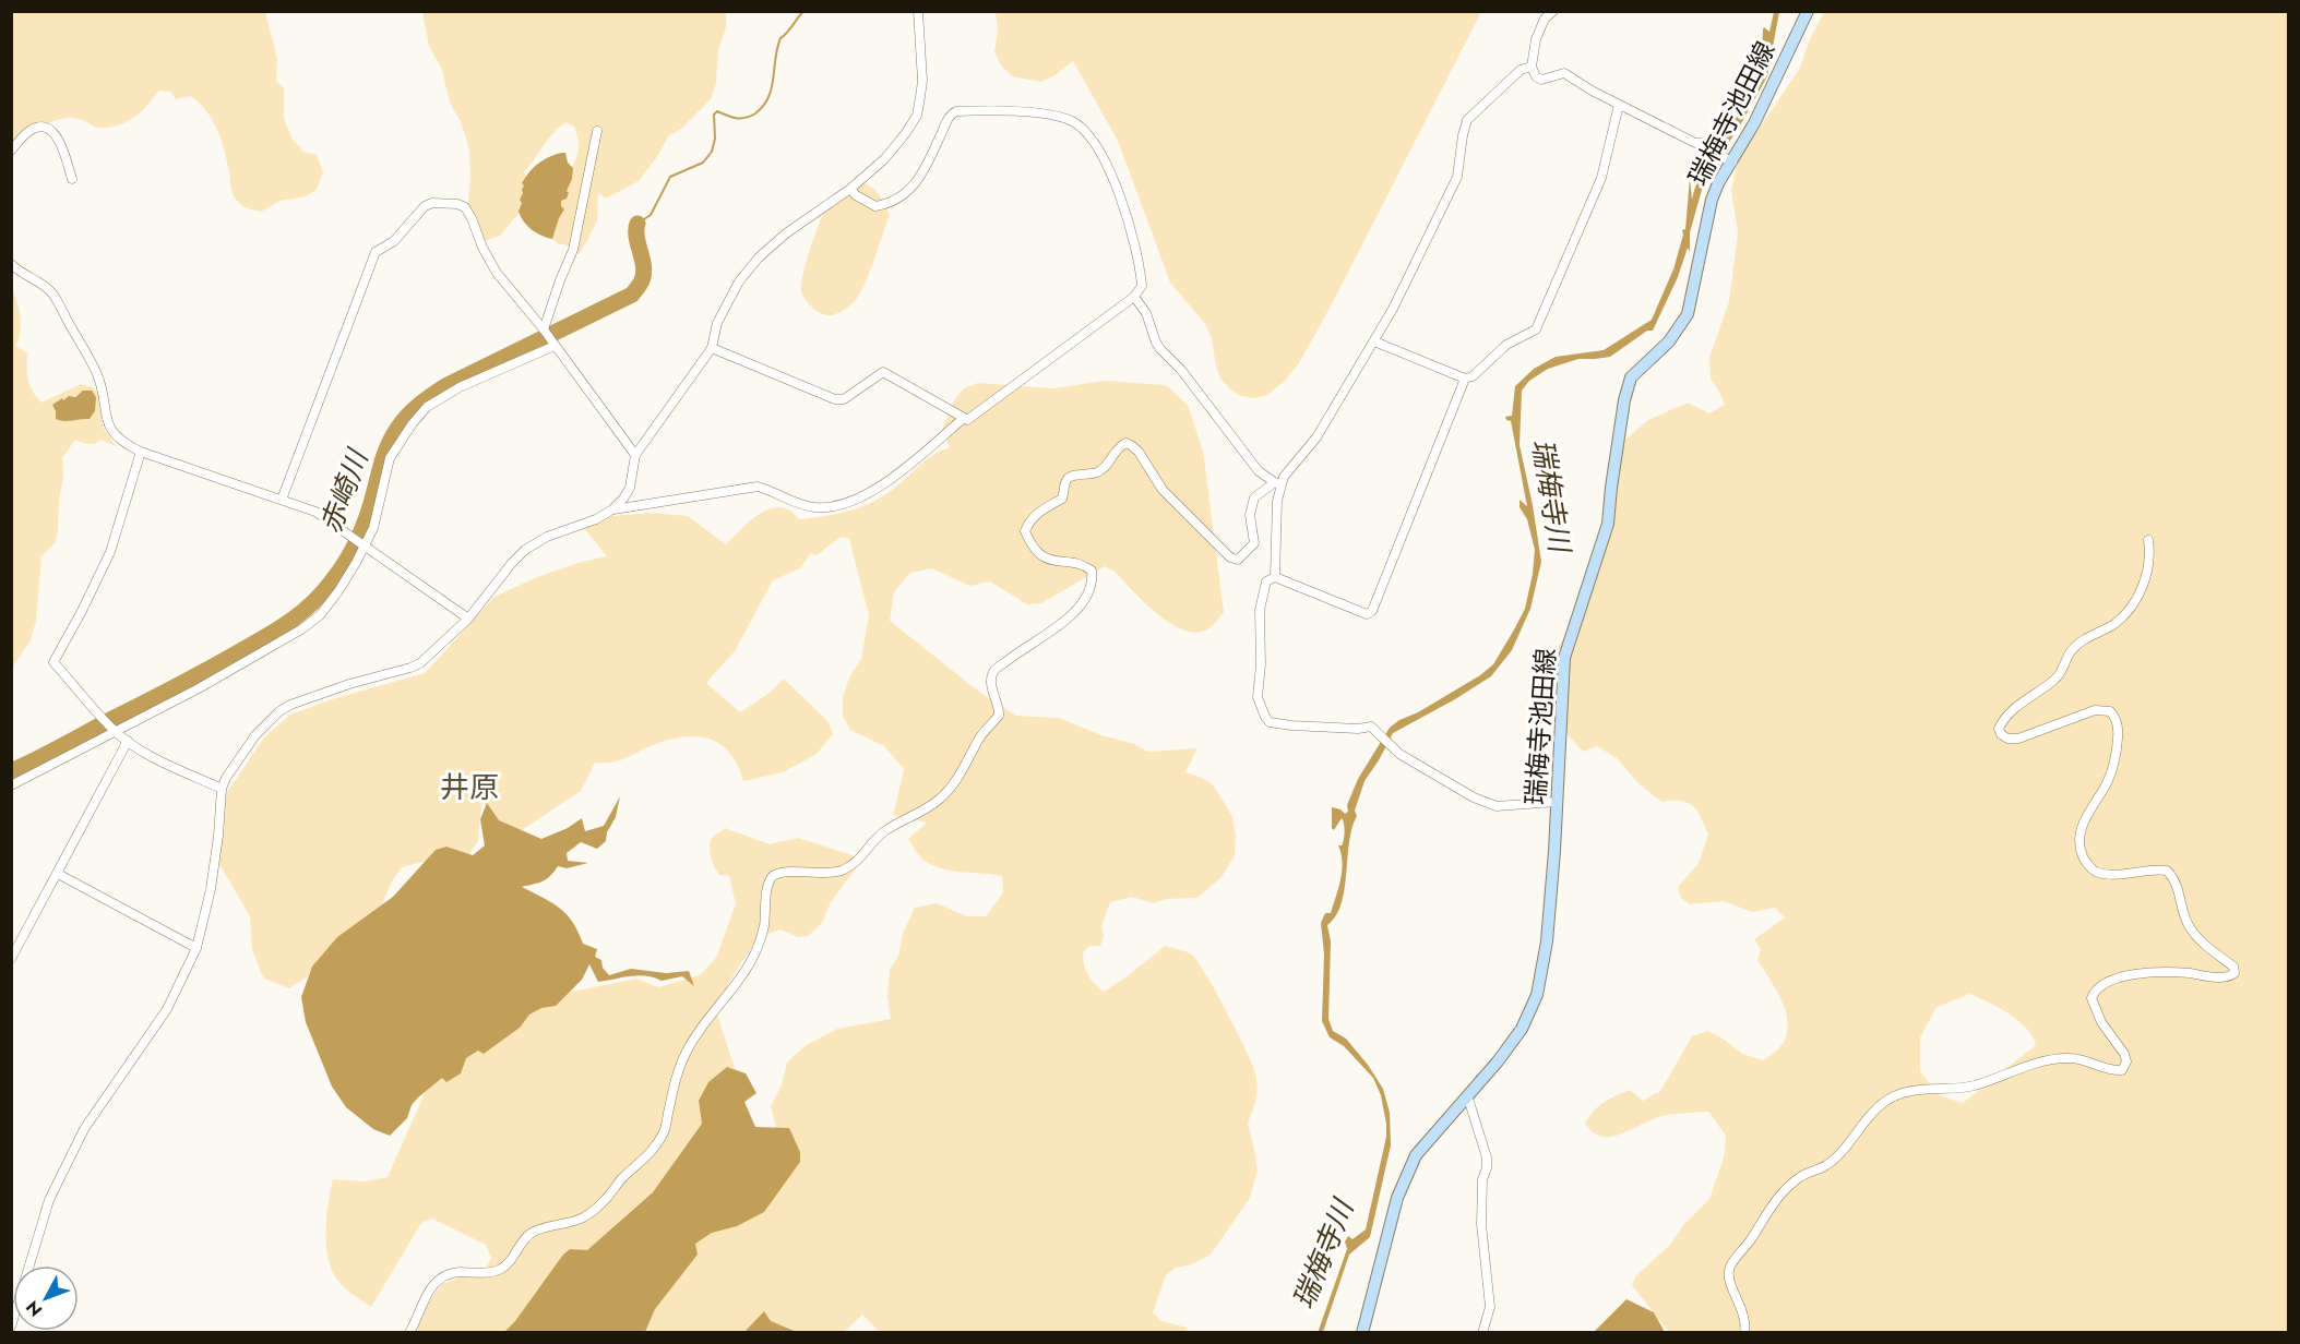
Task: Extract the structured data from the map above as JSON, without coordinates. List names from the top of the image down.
{
  "streets": {
    "main road": ["瑞梅寺池田線"]
  },
  "districts": ["井原"],
  "water": ["赤崎川", "瑞梅寺川"],
  "north": "bottom left"
}
